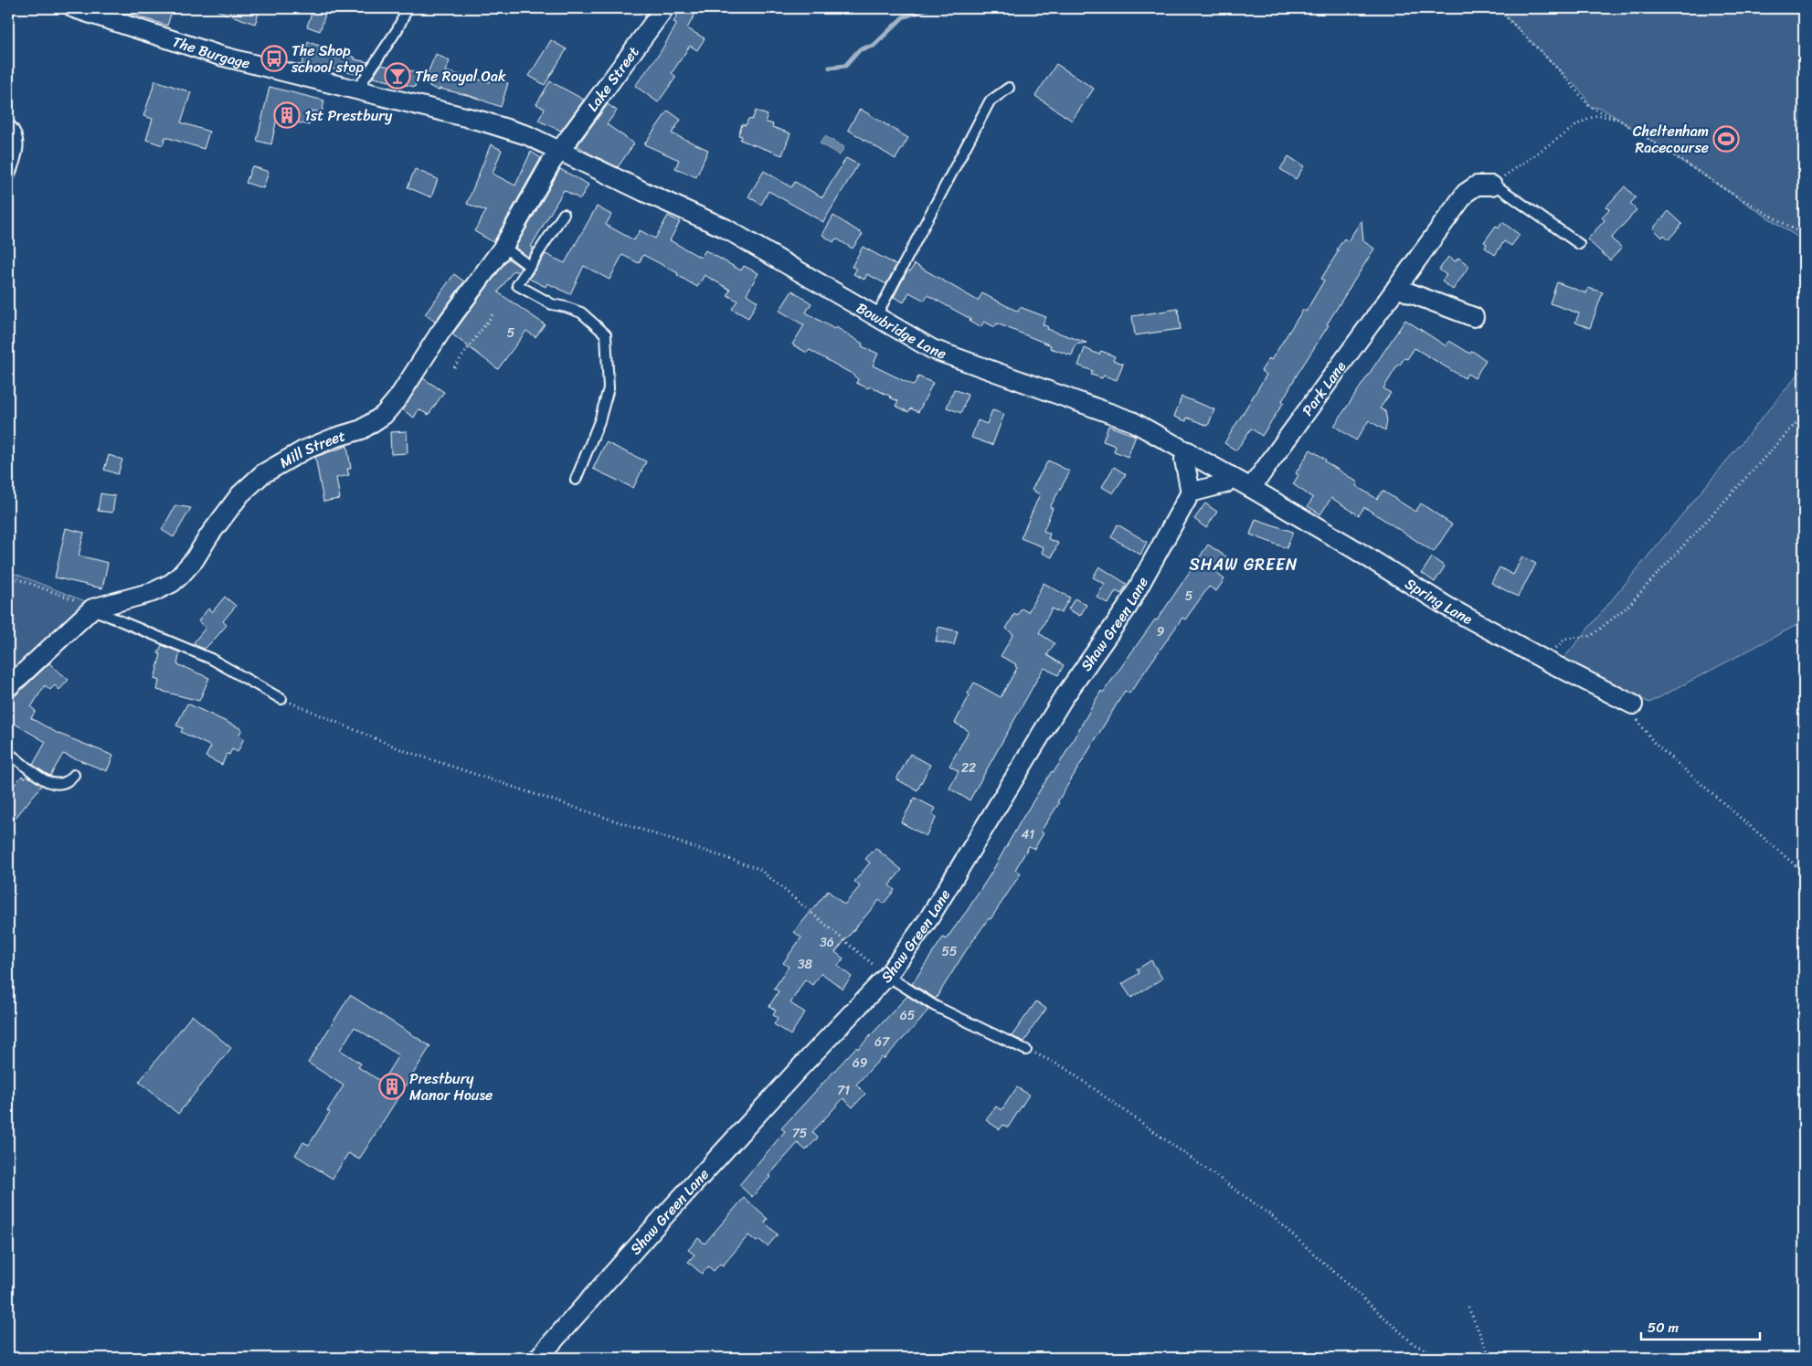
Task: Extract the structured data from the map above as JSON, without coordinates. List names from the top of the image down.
{
  "streets": {
    "street": [
      "The Burgage",
      "Lake Street",
      "Bowbridge Lane",
      "Park Lane",
      "Mill Street",
      "Spring Lane",
      "Shaw Green Lane"
    ]
  },
  "crossings": [
    ["The Burgage", "Lake Street"],
    ["The Burgage", "Bowbridge Lane"],
    ["The Burgage", "Mill Street"],
    ["Lake Street", "Bowbridge Lane"],
    ["Lake Street", "Mill Street"],
    ["Bowbridge Lane", "Park Lane"],
    ["Bowbridge Lane", "Mill Street"],
    ["Bowbridge Lane", "Spring Lane"],
    ["Park Lane", "Spring Lane"]
  ],
  "districts": ["SHAW GREEN"],
  "places": {
    "bus stop": ["The Shop school stop"],
    "bar": ["The Royal Oak"],
    "building": ["1st Prestbury", "Prestbury Manor House"],
    "sports": ["Cheltenham Racecourse"]
  },
  "house_numbers": [
    "5",
    "5",
    "9",
    "22",
    "41",
    "36",
    "55",
    "38",
    "65",
    "67",
    "69",
    "71",
    "75"
  ],
  "scale_bar": "50 m"
}
